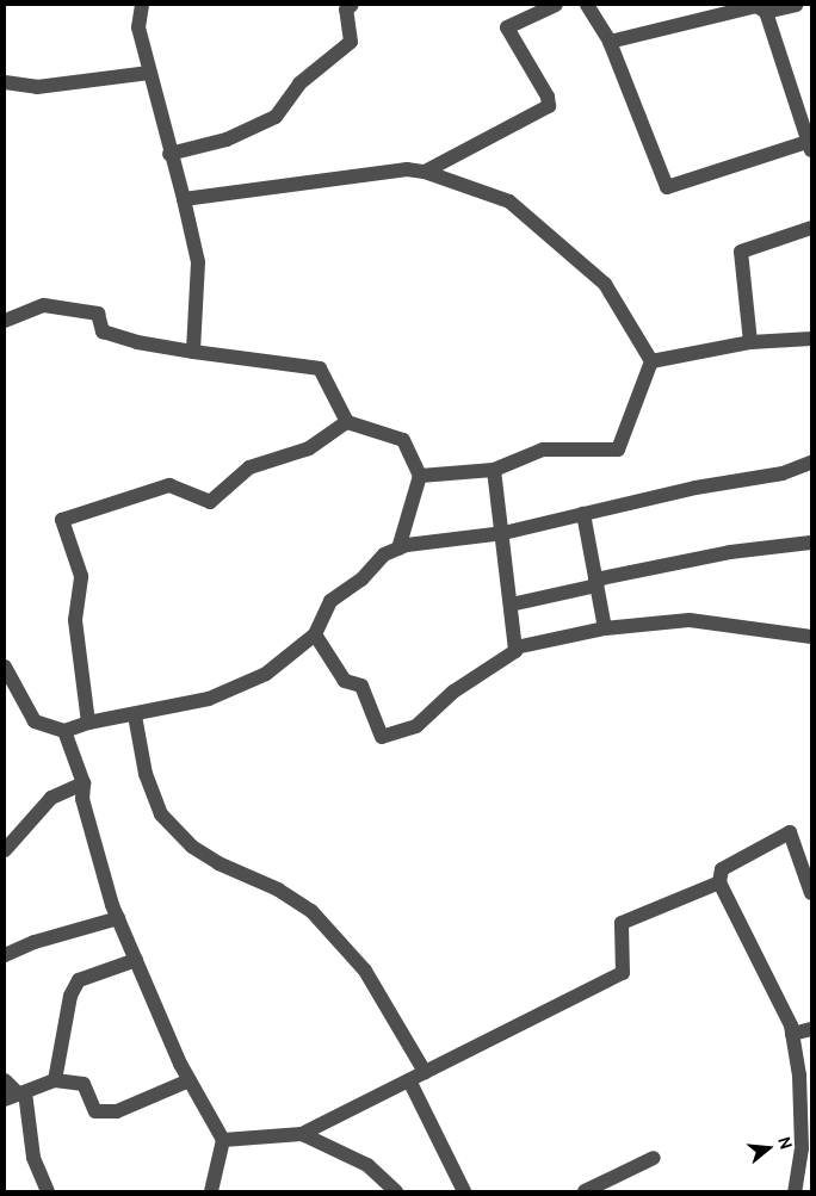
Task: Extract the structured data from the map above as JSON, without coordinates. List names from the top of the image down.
{
  "north": "right"
}
